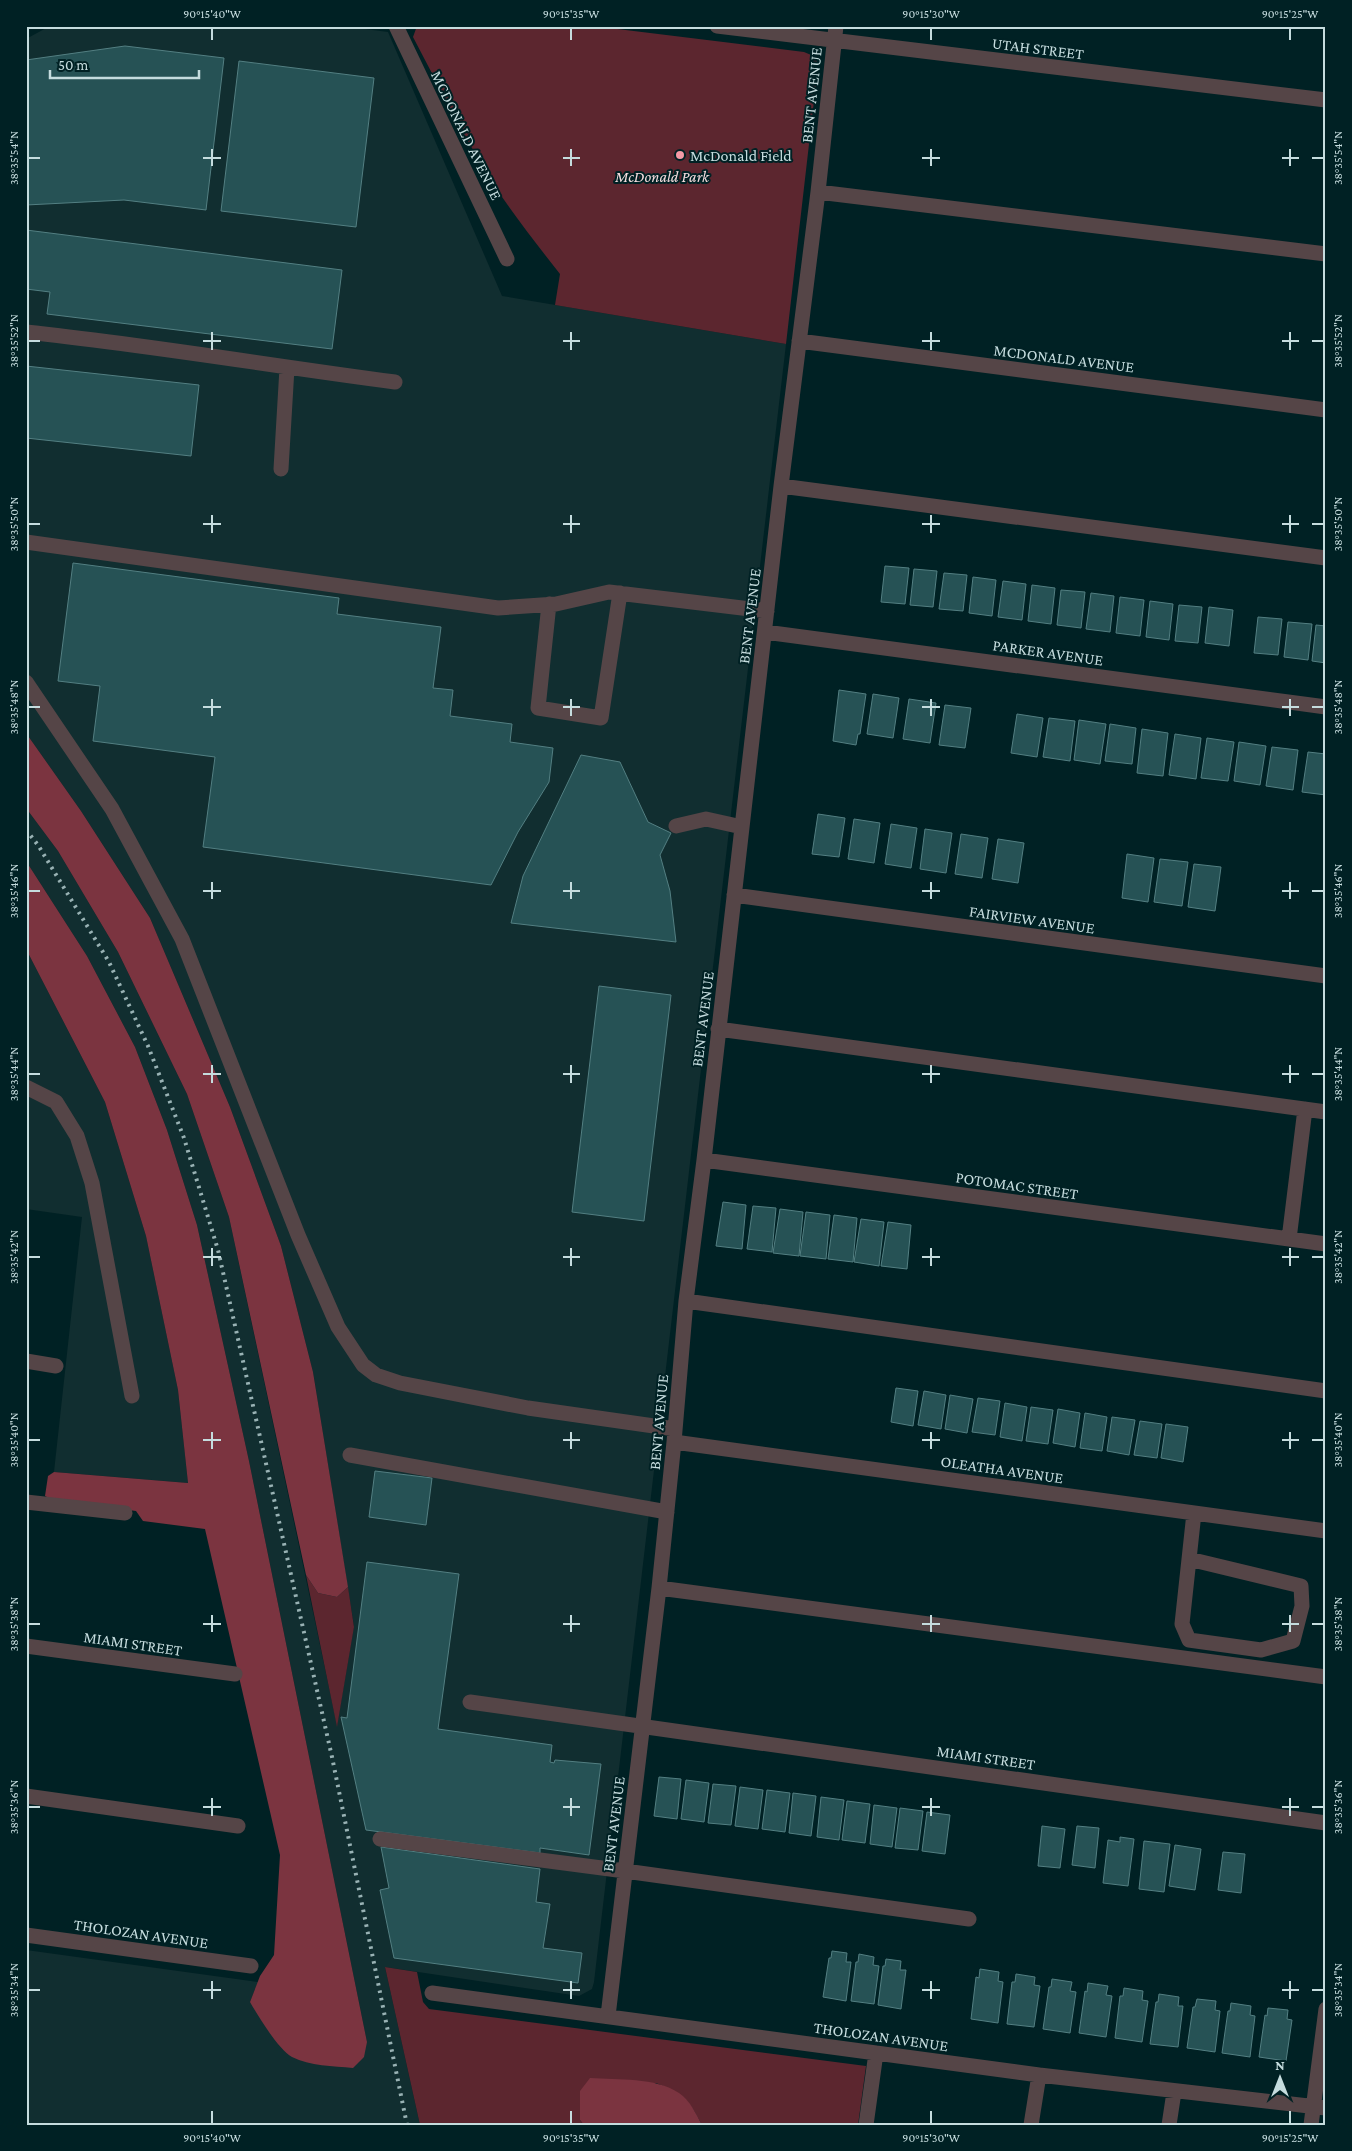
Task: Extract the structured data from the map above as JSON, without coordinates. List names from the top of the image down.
{
  "streets": {
    "street": [
      "UTAH STREET",
      "BENT AVENUE",
      "MCDONALD AVENUE",
      "PARKER AVENUE",
      "FAIRVIEW AVENUE",
      "POTOMAC STREET",
      "OLEATHA AVENUE",
      "MIAMI STREET",
      "THOLOZAN AVENUE"
    ]
  },
  "crossings": [
    ["UTAH STREET", "BENT AVENUE"],
    ["BENT AVENUE", "MCDONALD AVENUE"],
    ["BENT AVENUE", "PARKER AVENUE"],
    ["BENT AVENUE", "FAIRVIEW AVENUE"],
    ["BENT AVENUE", "POTOMAC STREET"],
    ["BENT AVENUE", "OLEATHA AVENUE"],
    ["BENT AVENUE", "MIAMI STREET"],
    ["BENT AVENUE", "THOLOZAN AVENUE"]
  ],
  "parks": ["McDonald Park"],
  "places": ["McDonald Field"],
  "scale_bar": "50 m",
  "north": "top",
  "coordinates": [
    "90°15'40\"W",
    "90°15'35\"W",
    "90°15'30\"W",
    "90°15'25\"W",
    "38°35'54\"N",
    "38°35'52\"N",
    "38°35'50\"N",
    "38°35'48\"N",
    "38°35'46\"N",
    "38°35'44\"N",
    "38°35'42\"N",
    "38°35'40\"N",
    "38°35'38\"N",
    "38°35'36\"N",
    "38°35'34\"N"
  ]
}
